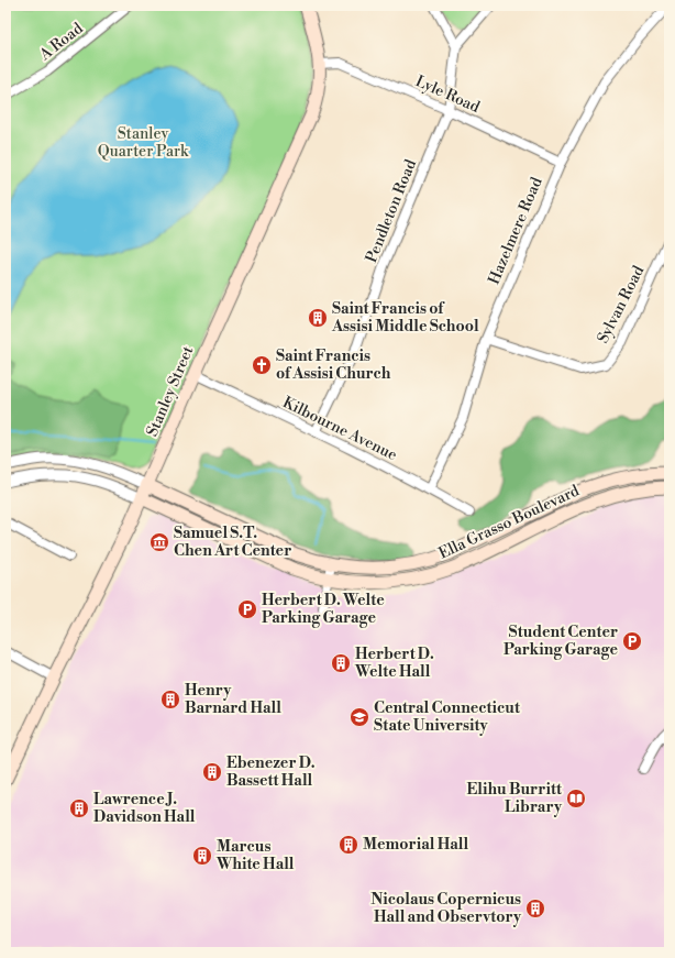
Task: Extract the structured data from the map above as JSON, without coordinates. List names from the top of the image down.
{
  "streets": {
    "main road": ["Stanley Street", "Ella Grasso Boulevard"],
    "street": [
      "A Road",
      "Lyle Road",
      "Pendleton Road",
      "Hazelmere Road",
      "Sylvan Road",
      "Kilbourne Avenue"
    ]
  },
  "crossings": [
    ["Lyle Road", "Pendleton Road"],
    ["Lyle Road", "Hazelmere Road"],
    ["Lyle Road", "Stanley Street"],
    ["Pendleton Road", "Kilbourne Avenue"],
    ["Hazelmere Road", "Sylvan Road"],
    ["Hazelmere Road", "Kilbourne Avenue"],
    ["Stanley Street", "Kilbourne Avenue"],
    ["Stanley Street", "Ella Grasso Boulevard"]
  ],
  "parks": ["Stanley Quarter Park"],
  "places": {
    "building": [
      "Saint Francis of Assisi Middle School",
      "Herbert D. Welte Hall",
      "Henry Barnard Hall",
      "Ebenezer D. Bassett Hall",
      "Lawrence J. Davidson Hall",
      "Memorial Hall",
      "Marcus White Hall",
      "Nicolaus Copernicus Hall and Observtory"
    ],
    "church": ["Saint Francis of Assisi Church"],
    "museum": ["Samuel S.T. Chen Art Center"],
    "parking": ["Herbert D. Welte Parking Garage", "Student Center Parking Garage"],
    "school or university": ["Central Connecticut State University"],
    "library": ["Elihu Burritt Library"]
  }
}
